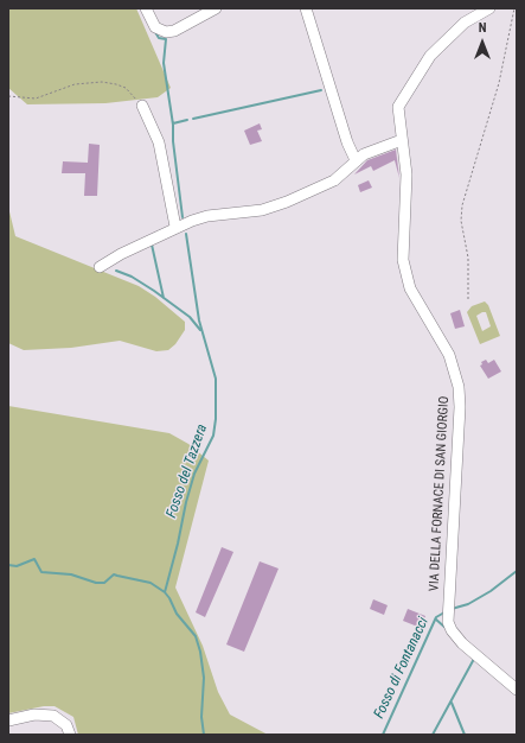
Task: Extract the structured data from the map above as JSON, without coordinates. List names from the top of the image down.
{
  "streets": {
    "street": ["VIA DELLA FORNACE DI SAN GIORGIO"]
  },
  "water": ["Fosso del Tazzera", "Fosso di Fontanacci"],
  "north": "top"
}
